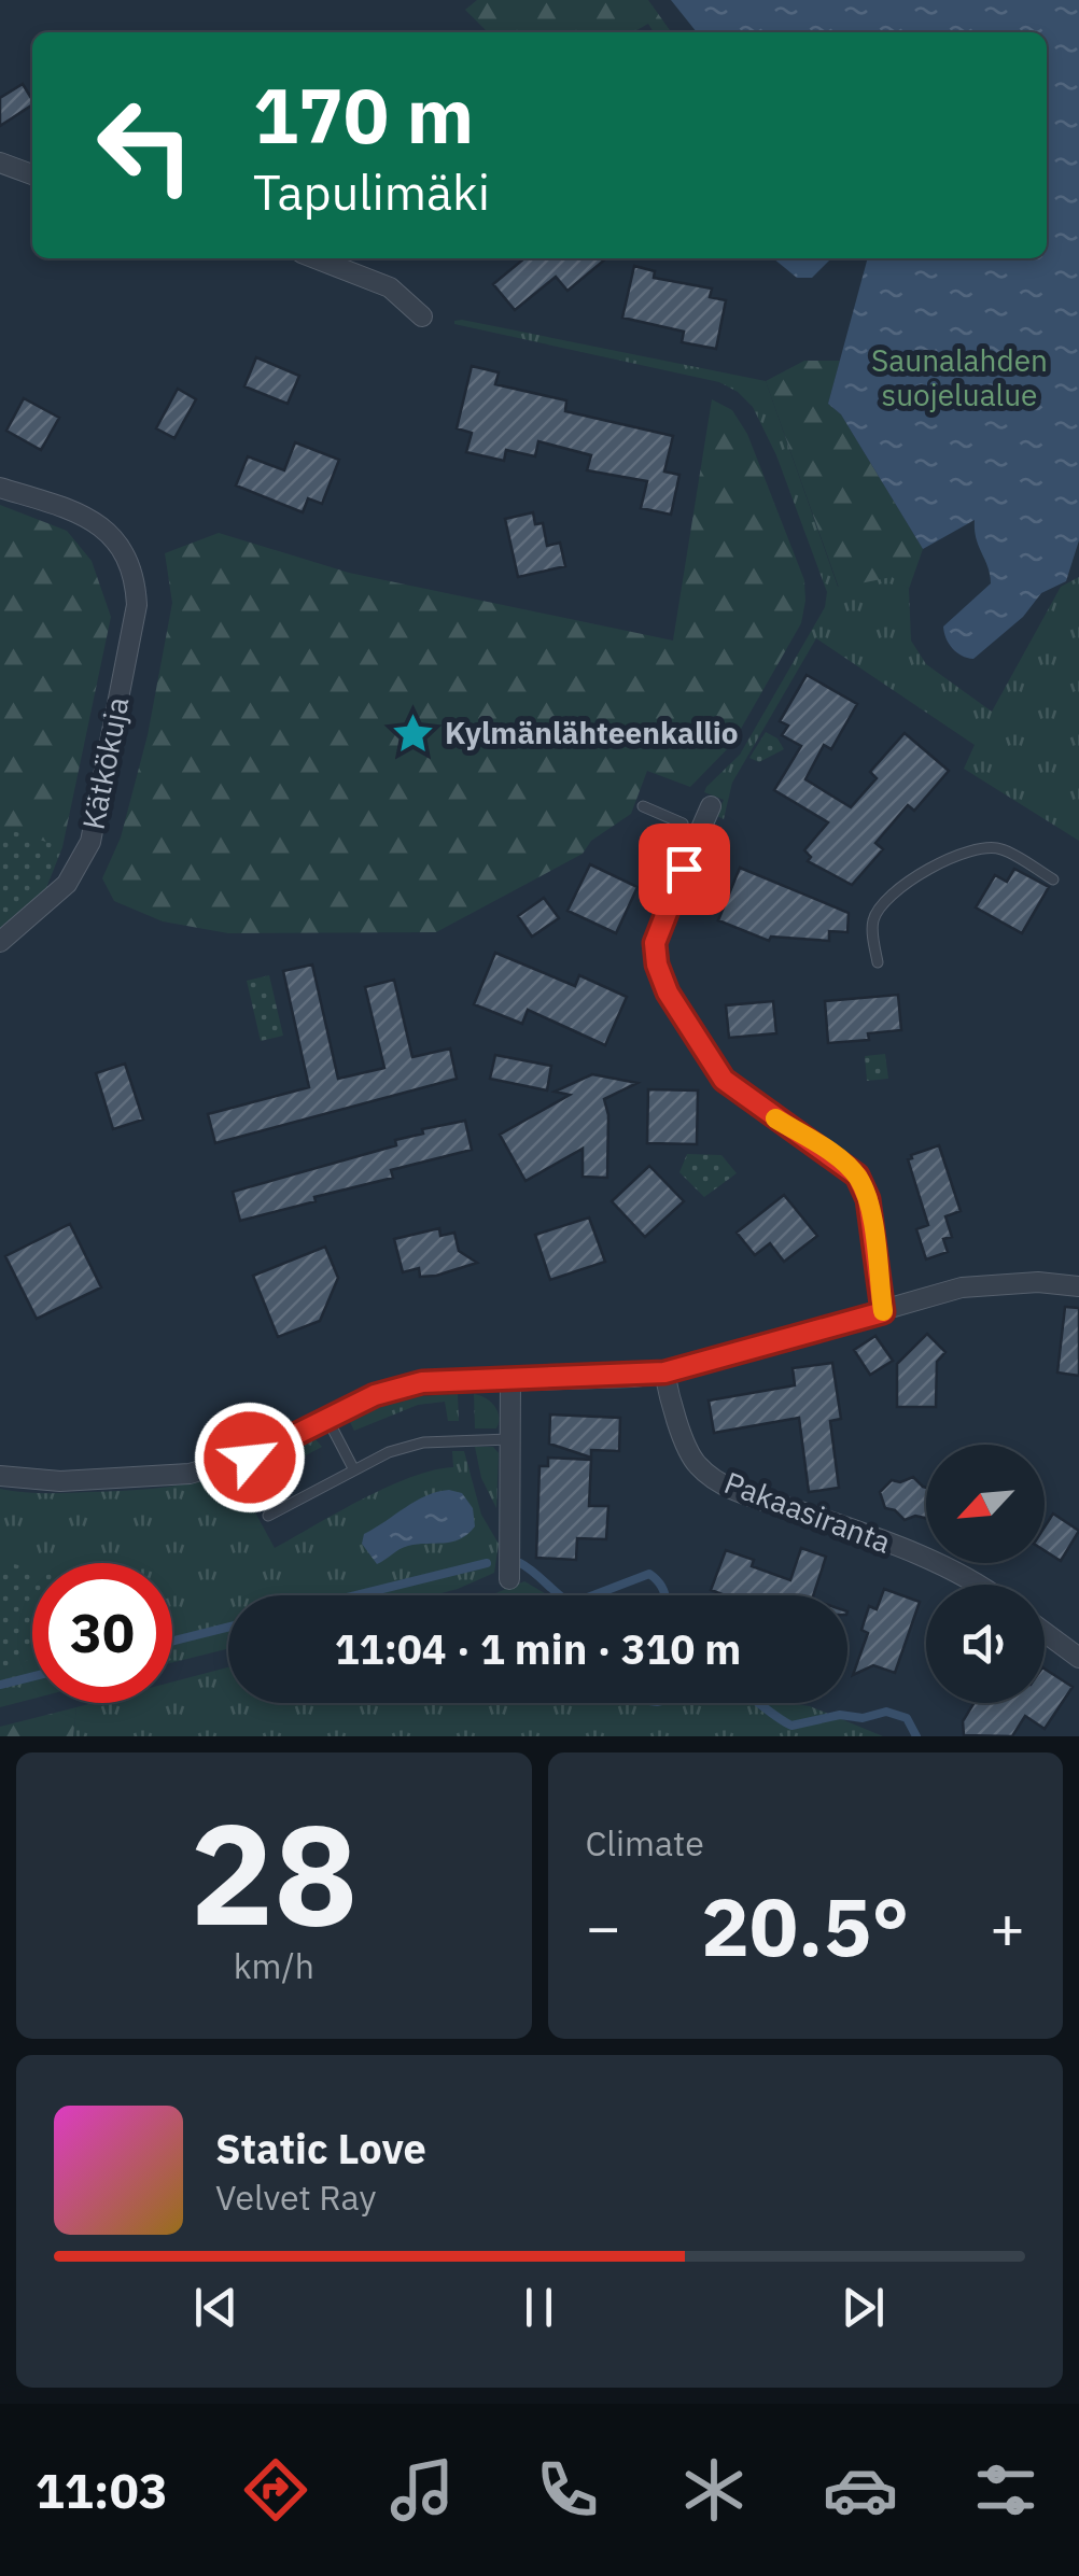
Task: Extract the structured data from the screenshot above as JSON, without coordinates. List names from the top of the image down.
{
  "streets": {
    "street": ["Kätkökuja", "Pakaasiranta"]
  },
  "parks": ["Saunalahden suojelualue"],
  "places": {
    "place": ["Kylmänlähteenkallio"]
  },
  "north": "bottom left",
  "page": {
    "turn": ["170 m", "Tapulimäki"],
    "limit": "30",
    "trip": "11:04 · 1 min · 310 m",
    "tile": [
      ["28", "km/h"],
      "Climate"
    ],
    "heat": ["−", "20.5°", "+"],
    "song": ["Static Love", "Velvet Ray"],
    "tabs": "11:03"
  }
}
